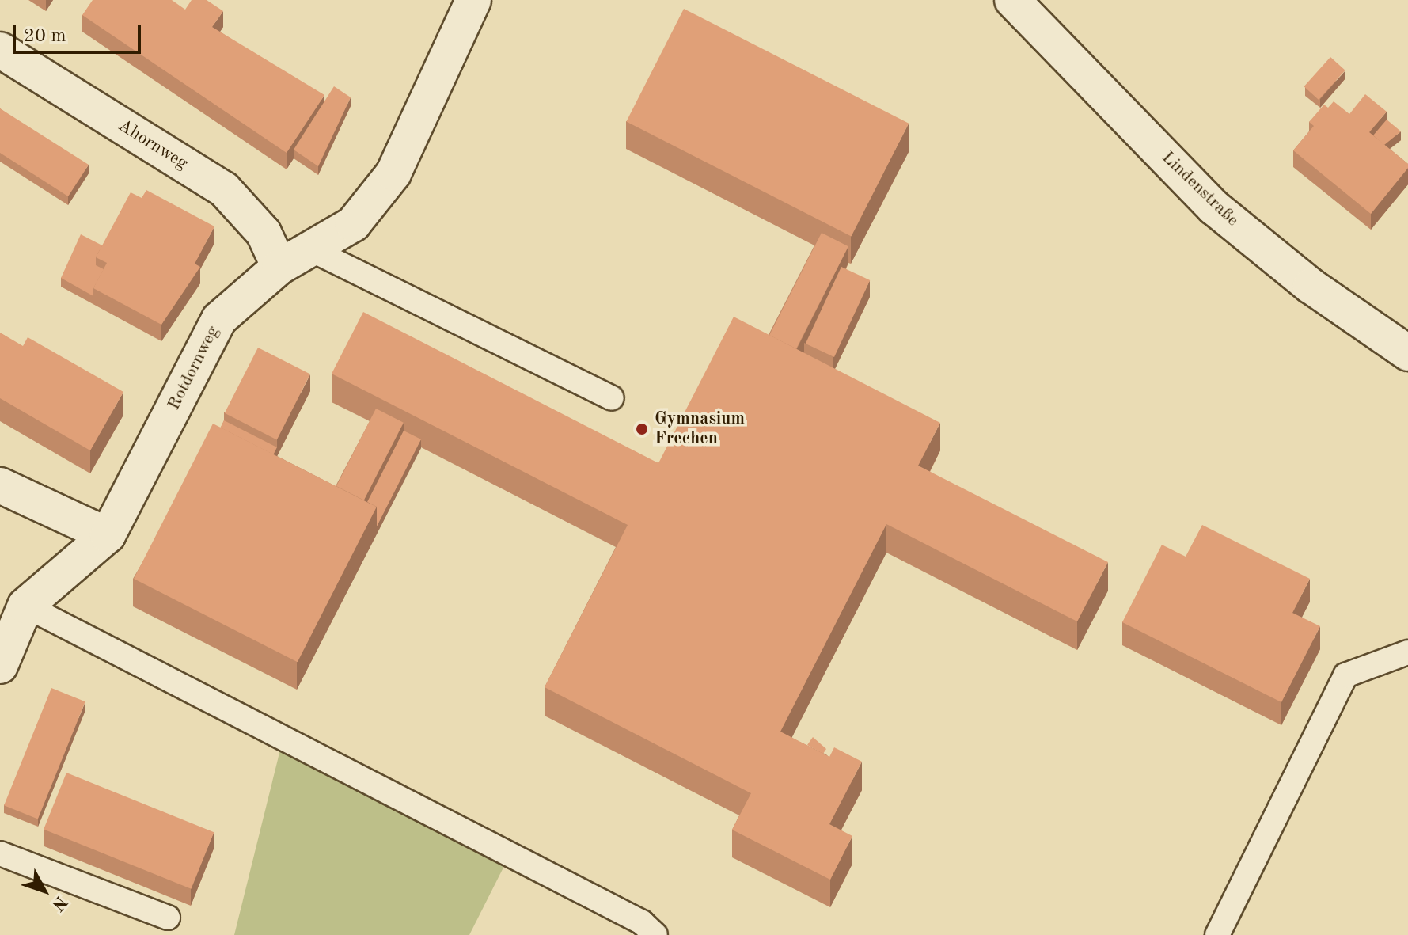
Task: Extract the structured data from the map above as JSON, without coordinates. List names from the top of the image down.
{
  "streets": {
    "street": ["Ahornweg", "Lindenstraße", "Rotdornweg"]
  },
  "crossings": [
    ["Ahornweg", "Rotdornweg"]
  ],
  "places": ["Gymnasium Frechen"],
  "scale_bar": "20 m",
  "north": "bottom right"
}
